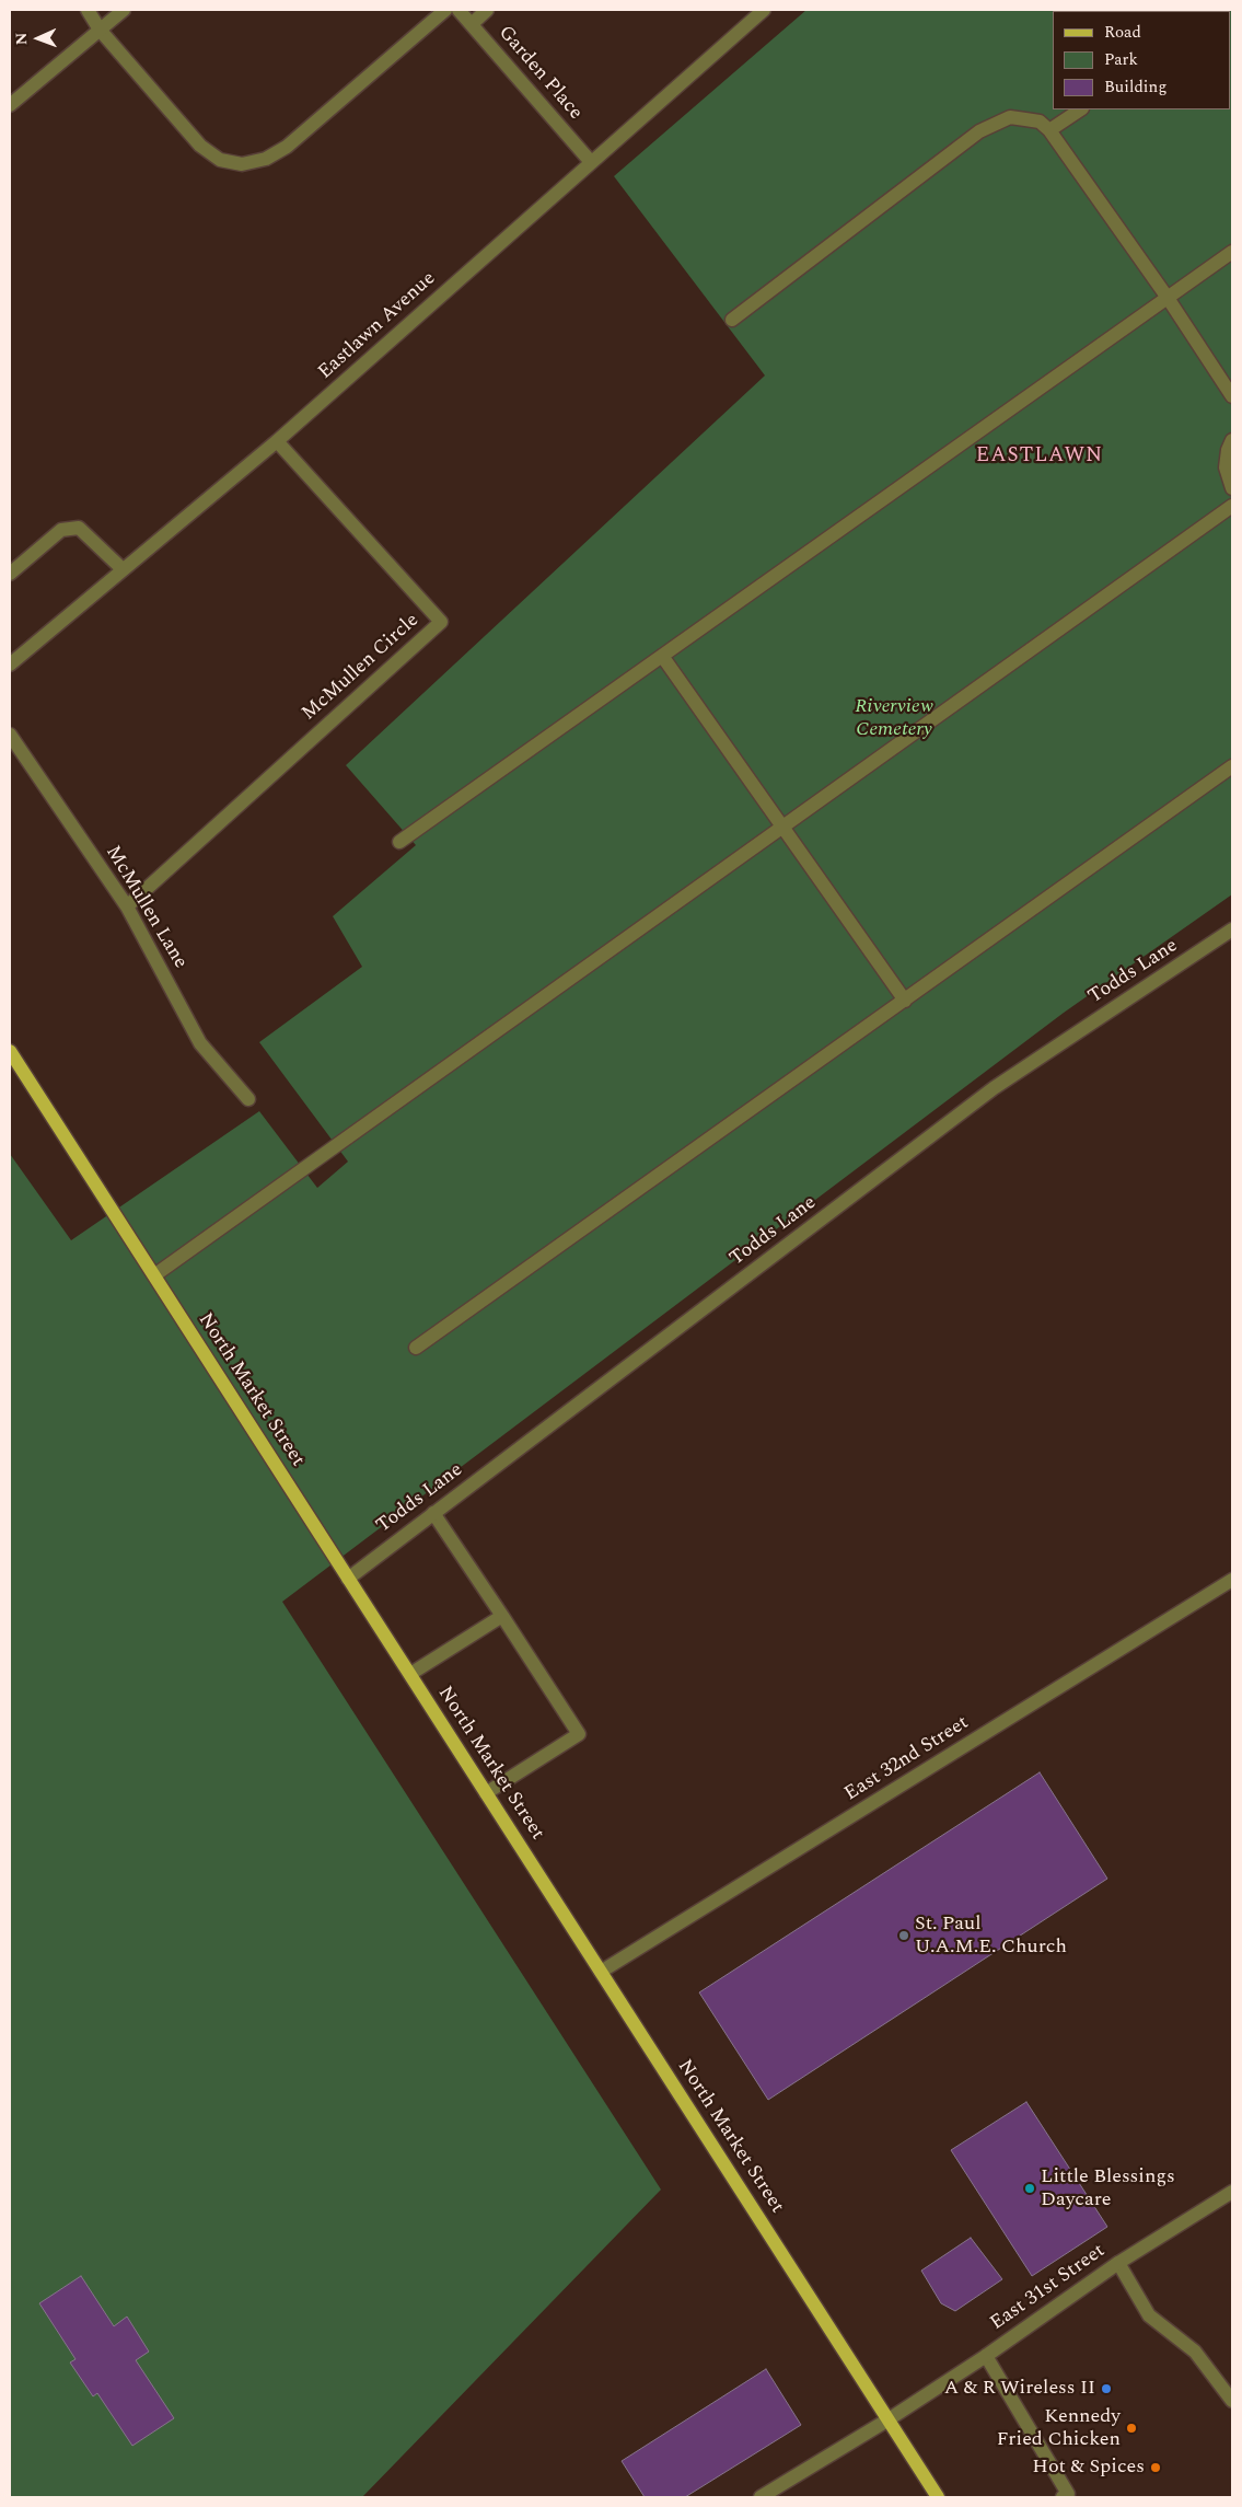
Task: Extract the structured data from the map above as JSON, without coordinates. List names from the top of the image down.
{
  "streets": {
    "main road": ["North Market Street"],
    "street": [
      "Garden Place",
      "Eastlawn Avenue",
      "McMullen Circle",
      "McMullen Lane",
      "Todds Lane",
      "East 32nd Street",
      "East 31st Street"
    ]
  },
  "crossings": [
    ["Garden Place", "Eastlawn Avenue"],
    ["Eastlawn Avenue", "McMullen Circle"],
    ["McMullen Circle", "McMullen Lane"],
    ["Todds Lane", "North Market Street"],
    ["North Market Street", "East 32nd Street"],
    ["North Market Street", "East 31st Street"]
  ],
  "districts": ["EASTLAWN"],
  "parks": ["Riverview Cemetery"],
  "places": [
    "St. Paul U.A.M.E. Church",
    "Little Blessings Daycare",
    "A & R Wireless II",
    "Kennedy Fried Chicken",
    "Hot & Spices"
  ],
  "legend": ["Road", "Park", "Building"],
  "north": "left"
}
